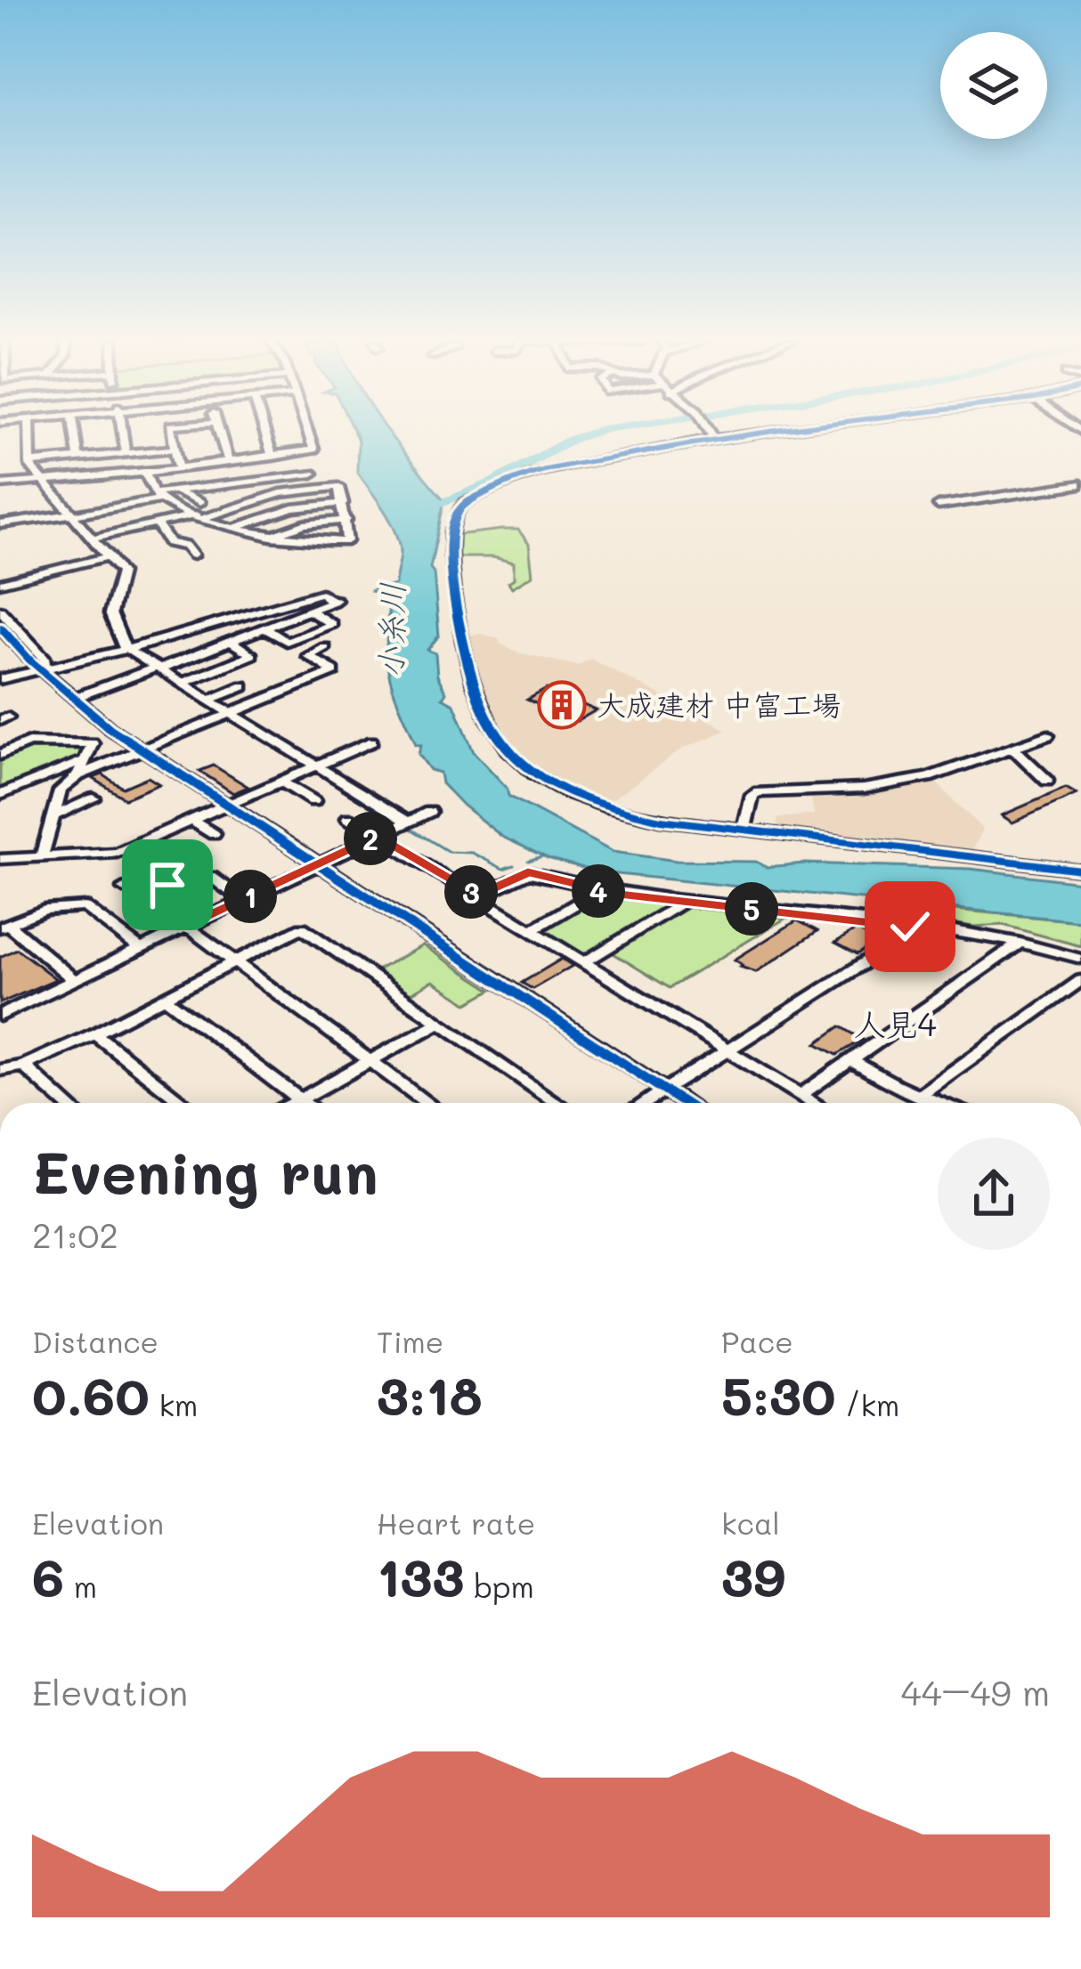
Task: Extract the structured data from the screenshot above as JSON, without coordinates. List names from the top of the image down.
{
  "districts": ["人見4"],
  "water": ["小糸川"],
  "places": {
    "building": ["大成建材 中富工場"]
  },
  "page": {
    "pins": [
      "2",
      "4",
      "3",
      "1",
      "5"
    ],
    "heading": ["Evening run", "21:02"],
    "stats": [
      ["Distance", "0.60 km"],
      ["Time", "3:18"],
      ["Pace", "5:30 /km"],
      ["Elevation", "6 m"],
      ["Heart rate", "133 bpm"],
      ["kcal", "39"]
    ],
    "chart": ["Elevation", "44–49 m"]
  }
}
